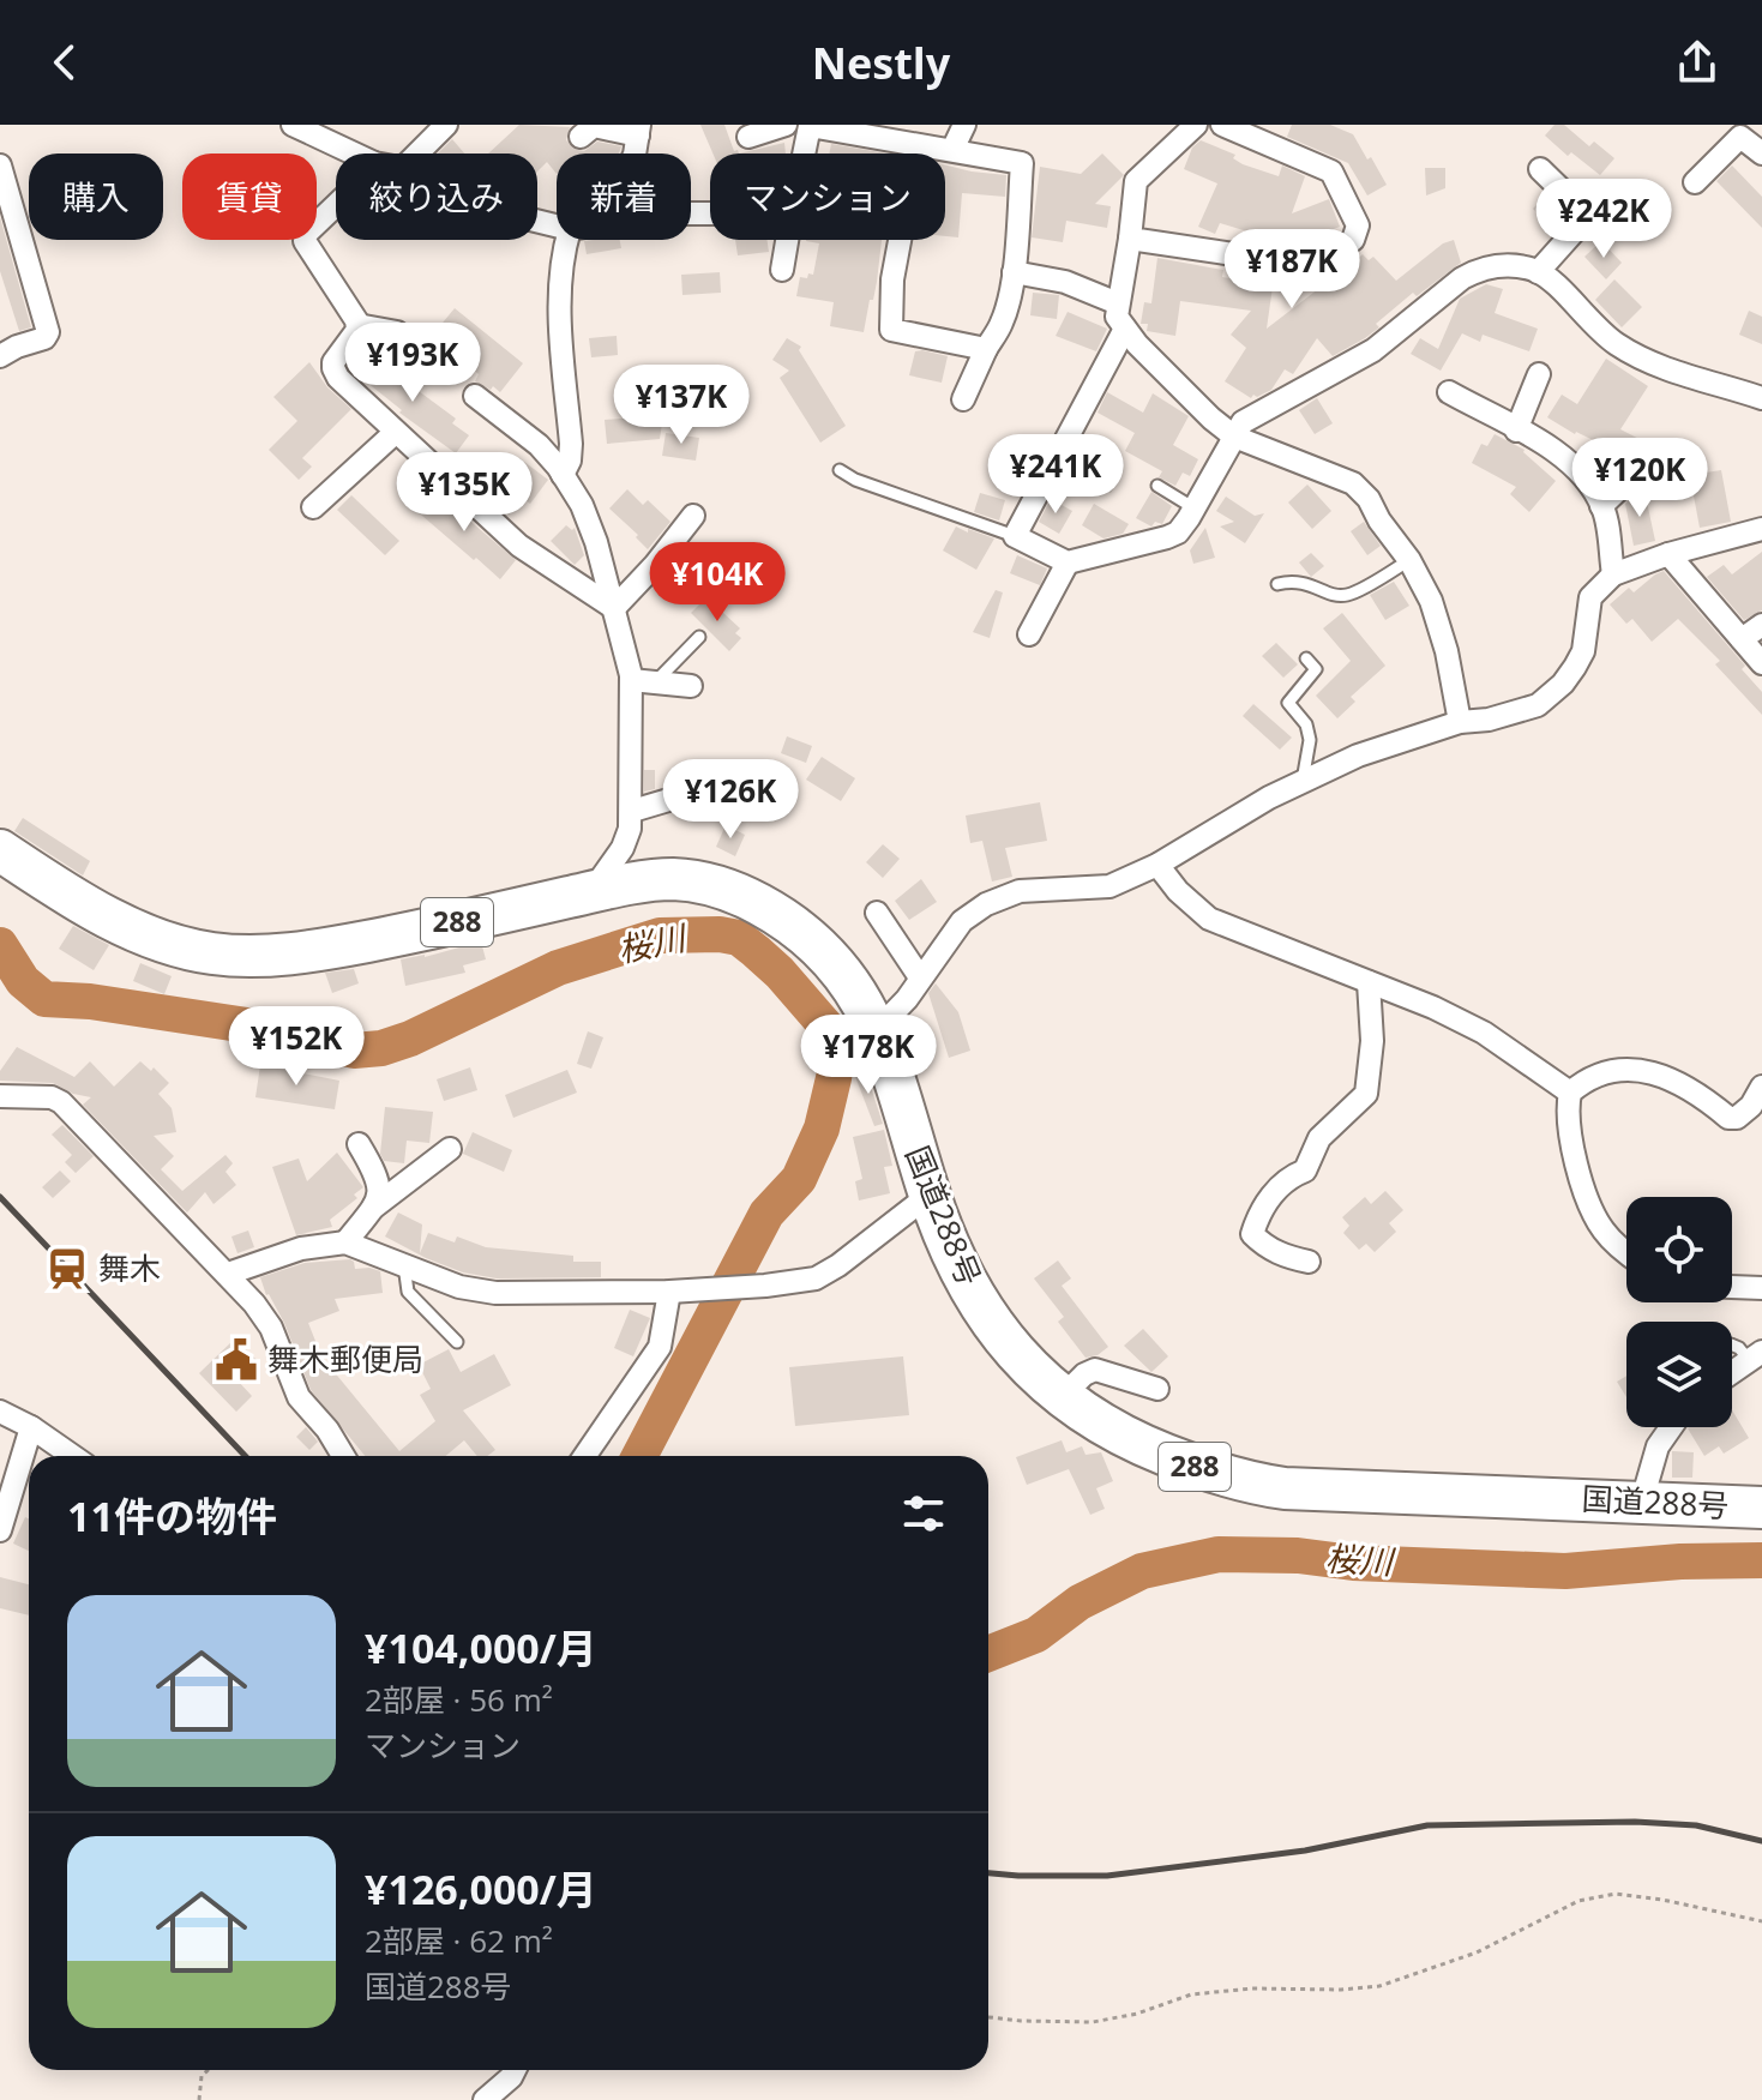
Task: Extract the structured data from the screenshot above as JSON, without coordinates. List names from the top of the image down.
{
  "streets": {
    "highway": ["288", "国道288号"]
  },
  "water": ["桜川"],
  "places": {
    "station": ["舞木"],
    "public building": ["舞木郵便局"]
  },
  "page": {
    "header": "Nestly",
    "chip": [
      "購入",
      "賃貸",
      "絞り込み",
      "新着",
      "マンション"
    ],
    "price": [
      "¥242K",
      "¥187K",
      "¥193K",
      "¥137K",
      "¥241K",
      "¥120K",
      "¥135K",
      "¥104K",
      "¥126K",
      "¥152K",
      "¥178K"
    ],
    "heading": "11件の物件",
    "list": [
      {
        "name": "¥104,000/月",
        "note": "2部屋 · 56 m² · マンション"
      },
      {
        "name": "¥126,000/月",
        "note": "2部屋 · 62 m² · 国道288号"
      }
    ]
  }
}
